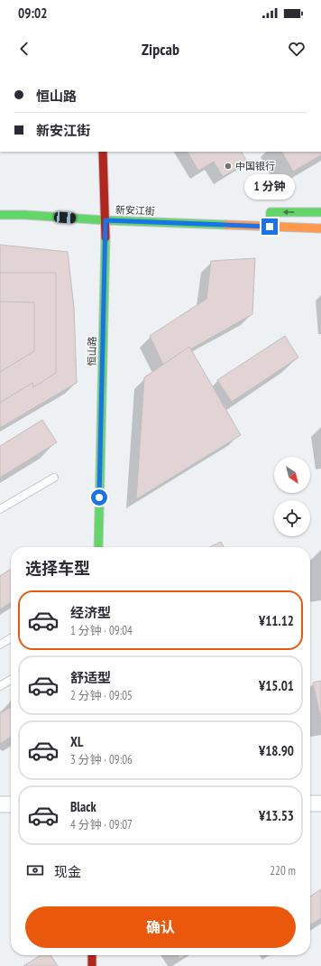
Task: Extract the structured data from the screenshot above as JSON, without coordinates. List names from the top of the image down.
{
  "streets": {
    "street": ["新安江街", "恒山路"]
  },
  "crossings": [
    ["新安江街", "恒山路"]
  ],
  "places": ["中国银行"],
  "north": "bottom right",
  "page": {
    "status": "09:02",
    "header": "Zipcab",
    "banner": ["恒山路", "新安江街"],
    "bubble": "1 分钟",
    "heading": "选择车型",
    "list": [
      {
        "name": "经济型",
        "note": "1 分钟 · 09:04",
        "value": "¥11.12"
      },
      {
        "name": "舒适型",
        "note": "2 分钟 · 09:05",
        "value": "¥15.01"
      },
      {
        "name": "XL",
        "note": "3 分钟 · 09:06",
        "value": "¥18.90"
      },
      {
        "name": "Black",
        "note": "4 分钟 · 09:07",
        "value": "¥13.53"
      }
    ],
    "pay": ["现金", "220 m"],
    "buttons": "确认"
  }
}
